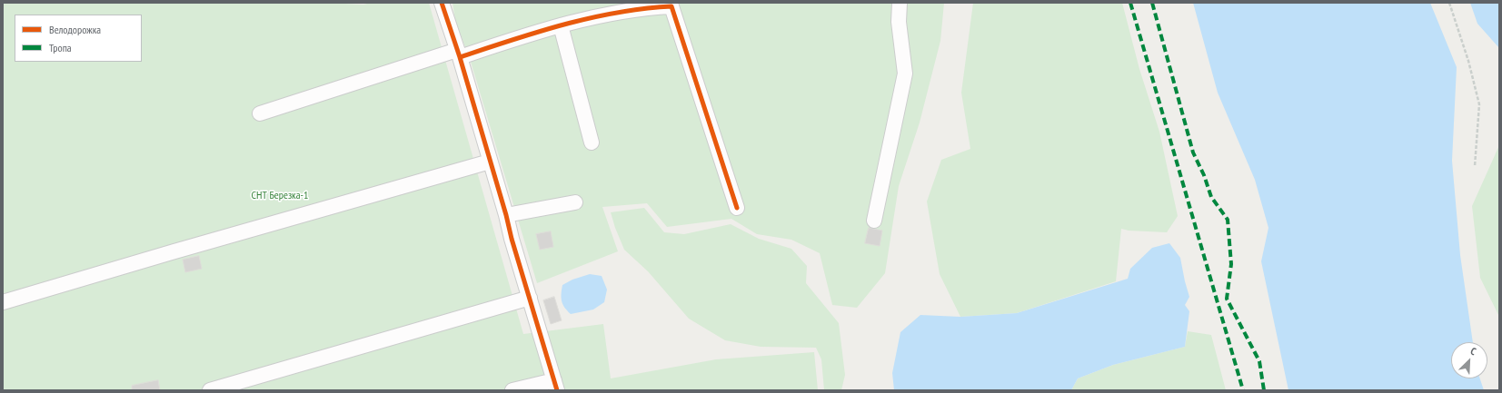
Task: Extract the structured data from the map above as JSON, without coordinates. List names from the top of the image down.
{
  "parks": ["СНТ Березка-1"],
  "legend": ["Велодорожка", "Тропа"],
  "north": "top right"
}
